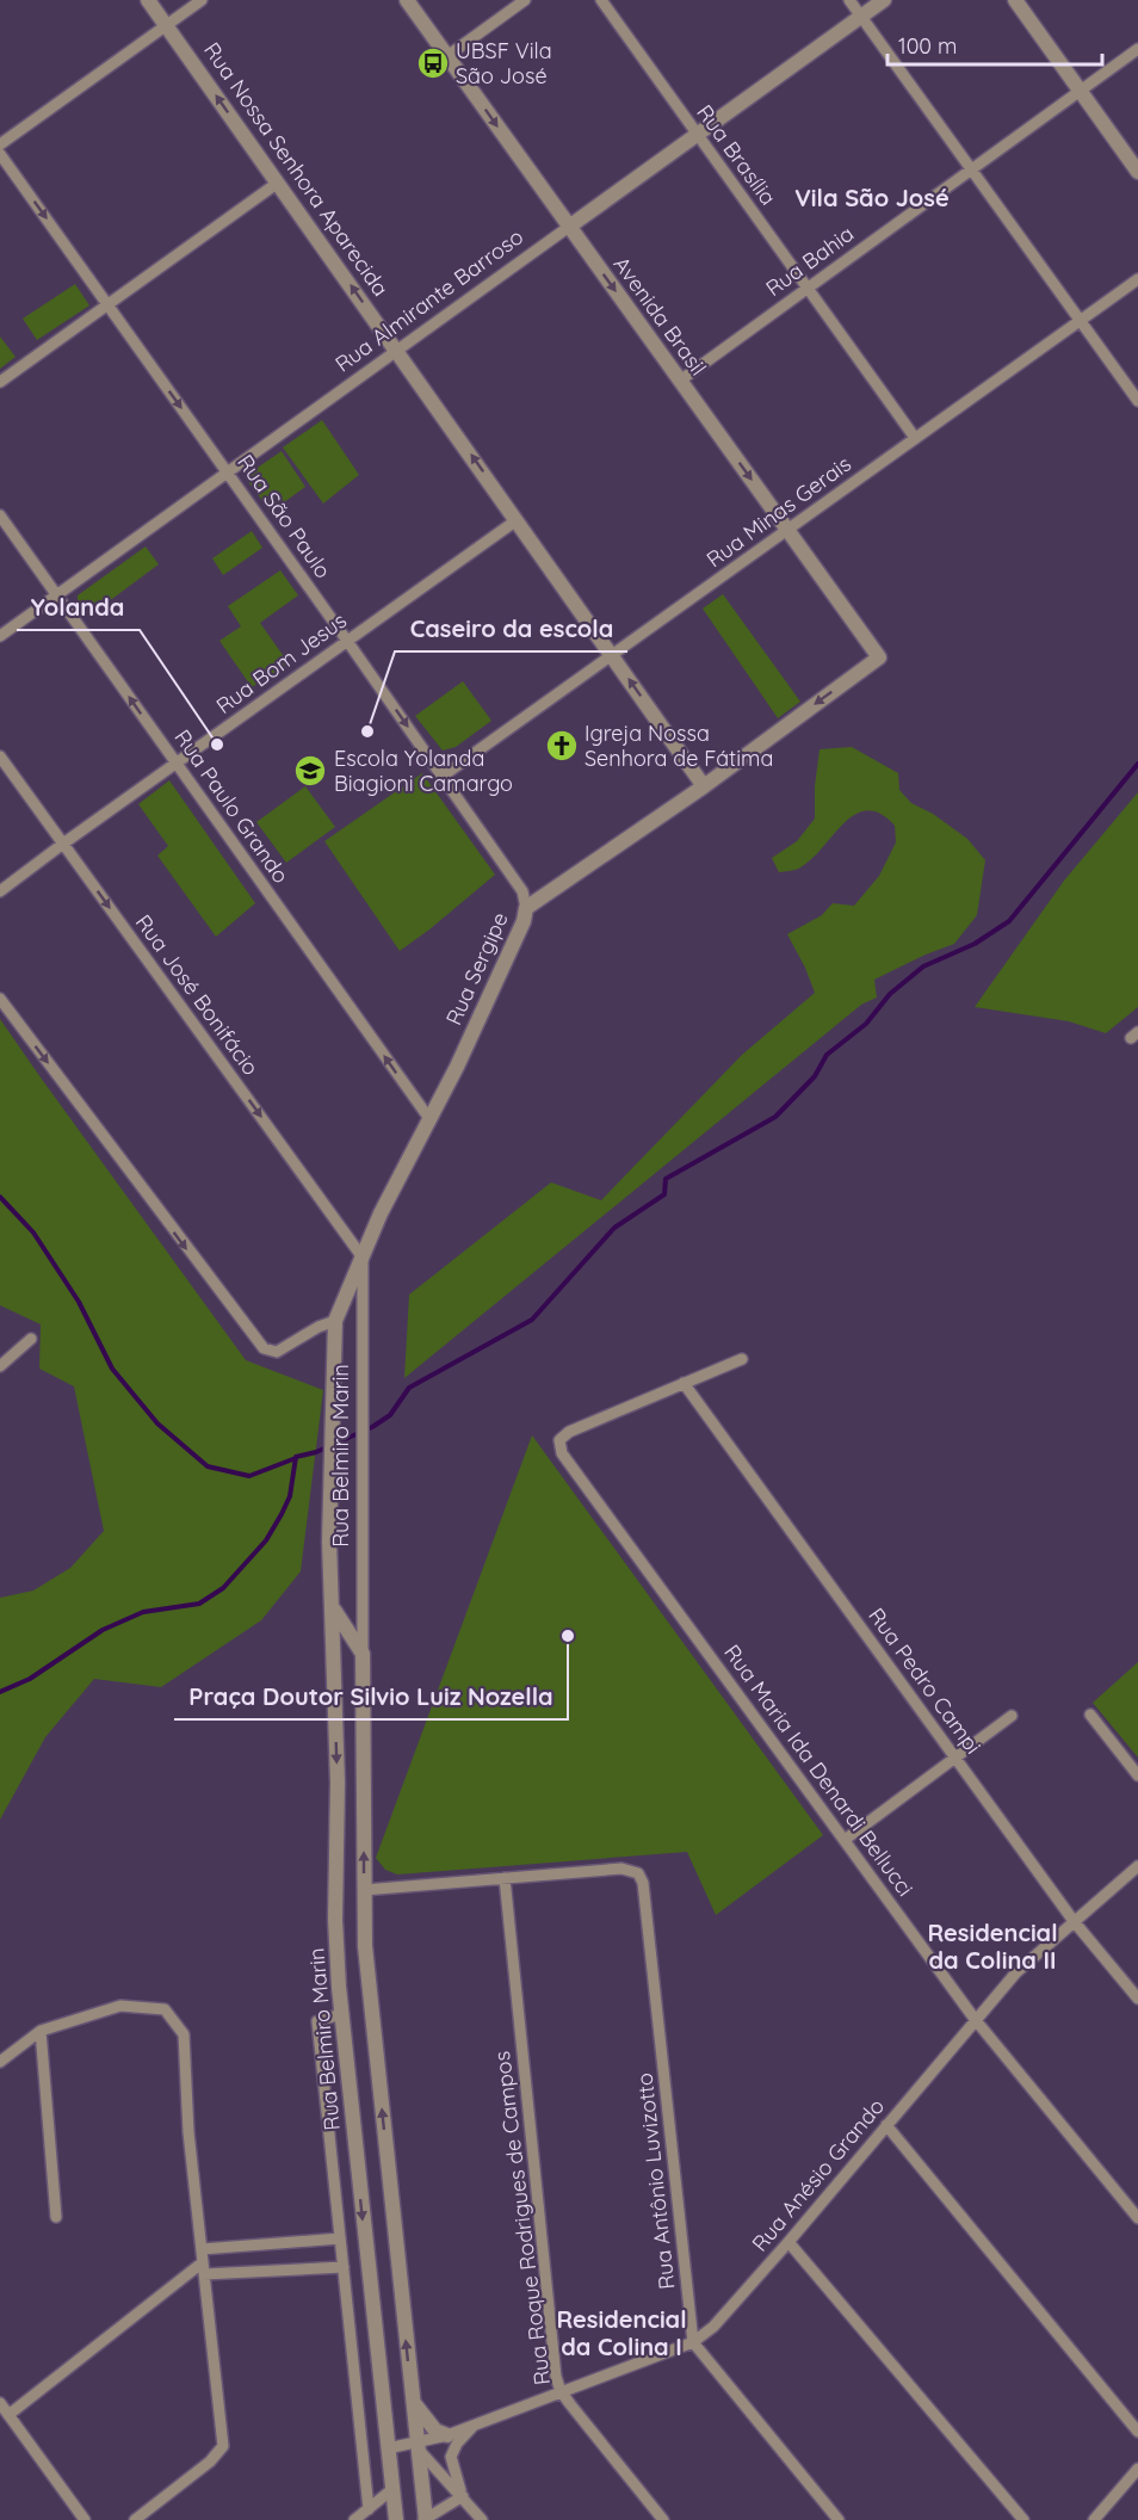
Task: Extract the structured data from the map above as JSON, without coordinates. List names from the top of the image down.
{
  "streets": {
    "street": [
      "Rua Brasília",
      "Rua Nossa Senhora Aparecida",
      "Rua Bahia",
      "Rua Almirante Barroso",
      "Avenida Brasil",
      "Rua Minas Gerais",
      "Rua São Paulo",
      "Rua Bom Jesus",
      "Rua Paulo Grando",
      "Rua Sergipe",
      "Rua José Bonifácio",
      "Rua Belmiro Marin",
      "Rua Pedro Campi",
      "Rua Maria Ida Denardi Bellucci",
      "Rua Anésio Grando",
      "Rua Antônio Luvizotto",
      "Rua Roque Rodrigues de Campos"
    ]
  },
  "crossings": [
    ["Rua Brasília", "Rua Bahia"],
    ["Rua Brasília", "Rua Almirante Barroso"],
    ["Rua Brasília", "Rua Minas Gerais"],
    ["Rua Nossa Senhora Aparecida", "Rua Almirante Barroso"],
    ["Rua Nossa Senhora Aparecida", "Rua Minas Gerais"],
    ["Rua Nossa Senhora Aparecida", "Rua Bom Jesus"],
    ["Rua Nossa Senhora Aparecida", "Rua Sergipe"],
    ["Rua Bahia", "Avenida Brasil"],
    ["Rua Almirante Barroso", "Avenida Brasil"],
    ["Rua Almirante Barroso", "Rua São Paulo"],
    ["Rua Almirante Barroso", "Rua Paulo Grando"],
    ["Avenida Brasil", "Rua Minas Gerais"],
    ["Avenida Brasil", "Rua Sergipe"],
    ["Rua Minas Gerais", "Rua São Paulo"],
    ["Rua São Paulo", "Rua Bom Jesus"],
    ["Rua São Paulo", "Rua Sergipe"],
    ["Rua Bom Jesus", "Rua Paulo Grando"],
    ["Rua Bom Jesus", "Rua José Bonifácio"],
    ["Rua Paulo Grando", "Rua Sergipe"],
    ["Rua Sergipe", "Rua José Bonifácio"],
    ["Rua Sergipe", "Rua Belmiro Marin"],
    ["Rua José Bonifácio", "Rua Belmiro Marin"],
    ["Rua Belmiro Marin", "Rua Anésio Grando"],
    ["Rua Pedro Campi", "Rua Maria Ida Denardi Bellucci"],
    ["Rua Pedro Campi", "Rua Anésio Grando"],
    ["Rua Maria Ida Denardi Bellucci", "Rua Anésio Grando"],
    ["Rua Anésio Grando", "Rua Antônio Luvizotto"],
    ["Rua Anésio Grando", "Rua Roque Rodrigues de Campos"],
    ["Rua Antônio Luvizotto", "Rua Roque Rodrigues de Campos"]
  ],
  "one_way": [
    "Rua Nossa Senhora Aparecida",
    "Avenida Brasil",
    "Rua São Paulo",
    "Rua Paulo Grando",
    "Rua José Bonifácio"
  ],
  "districts": ["Vila São José", "Residencial da Colina II", "Residencial da Colina I"],
  "places": {
    "bus stop": ["UBSF Vila São José"],
    "other": ["Caseiro da escola", "Yolanda", "Praça Doutor Silvio Luiz Nozella"],
    "church": ["Igreja Nossa Senhora de Fátima"],
    "school or university": ["Escola Yolanda Biagioni Camargo"]
  },
  "scale_bar": "100 m"
}
